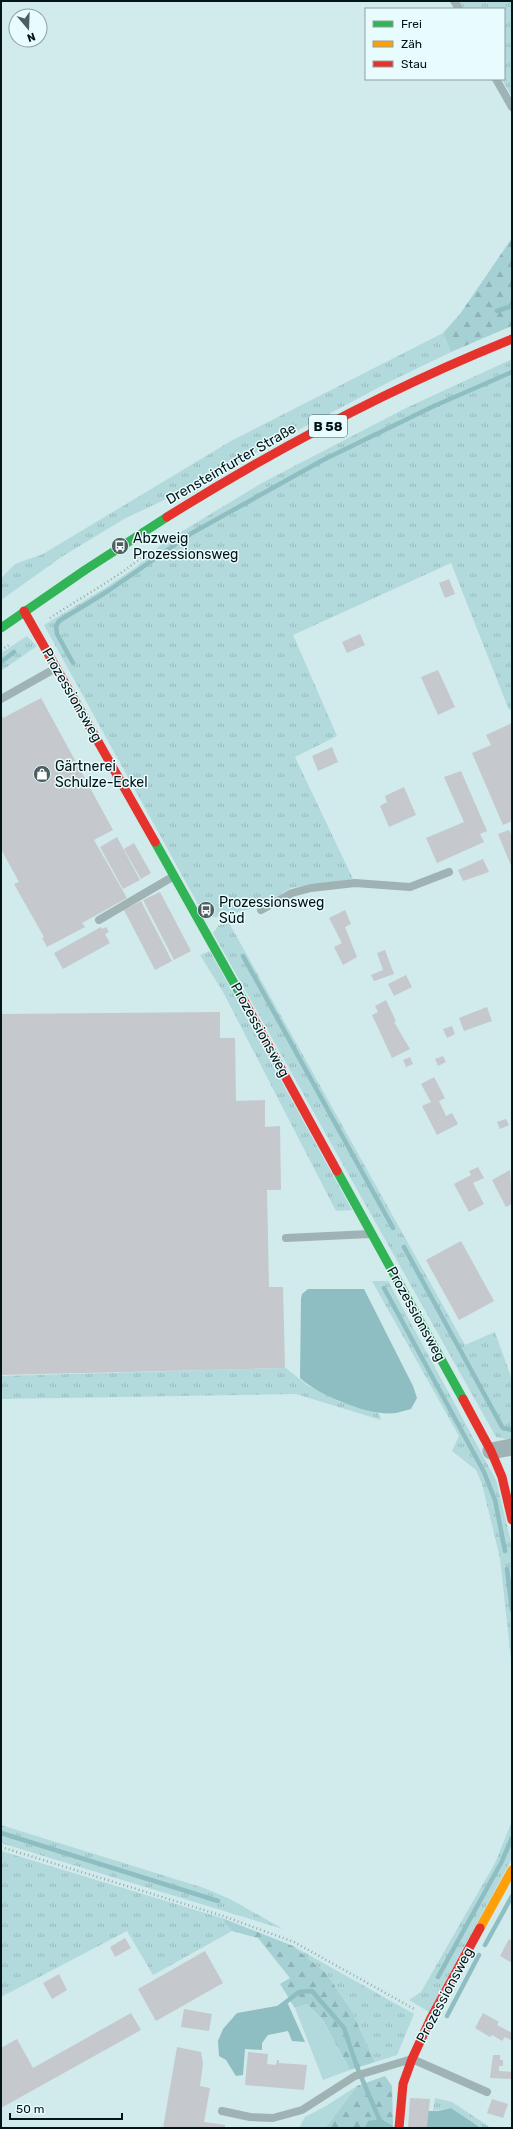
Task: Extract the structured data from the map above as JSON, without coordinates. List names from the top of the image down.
{
  "streets": {
    "street": ["B 58", "Drensteinfurter Straße", "Prozessionsweg"]
  },
  "crossings": [
    ["Drensteinfurter Straße", "Prozessionsweg"]
  ],
  "places": {
    "bus stop": ["Abzweig Prozessionsweg", "Prozessionsweg Süd"],
    "shop": ["Gärtnerei Schulze-Eckel"]
  },
  "legend": ["Frei", "Zäh", "Stau"],
  "scale_bar": "50 m",
  "north": "bottom"
}
